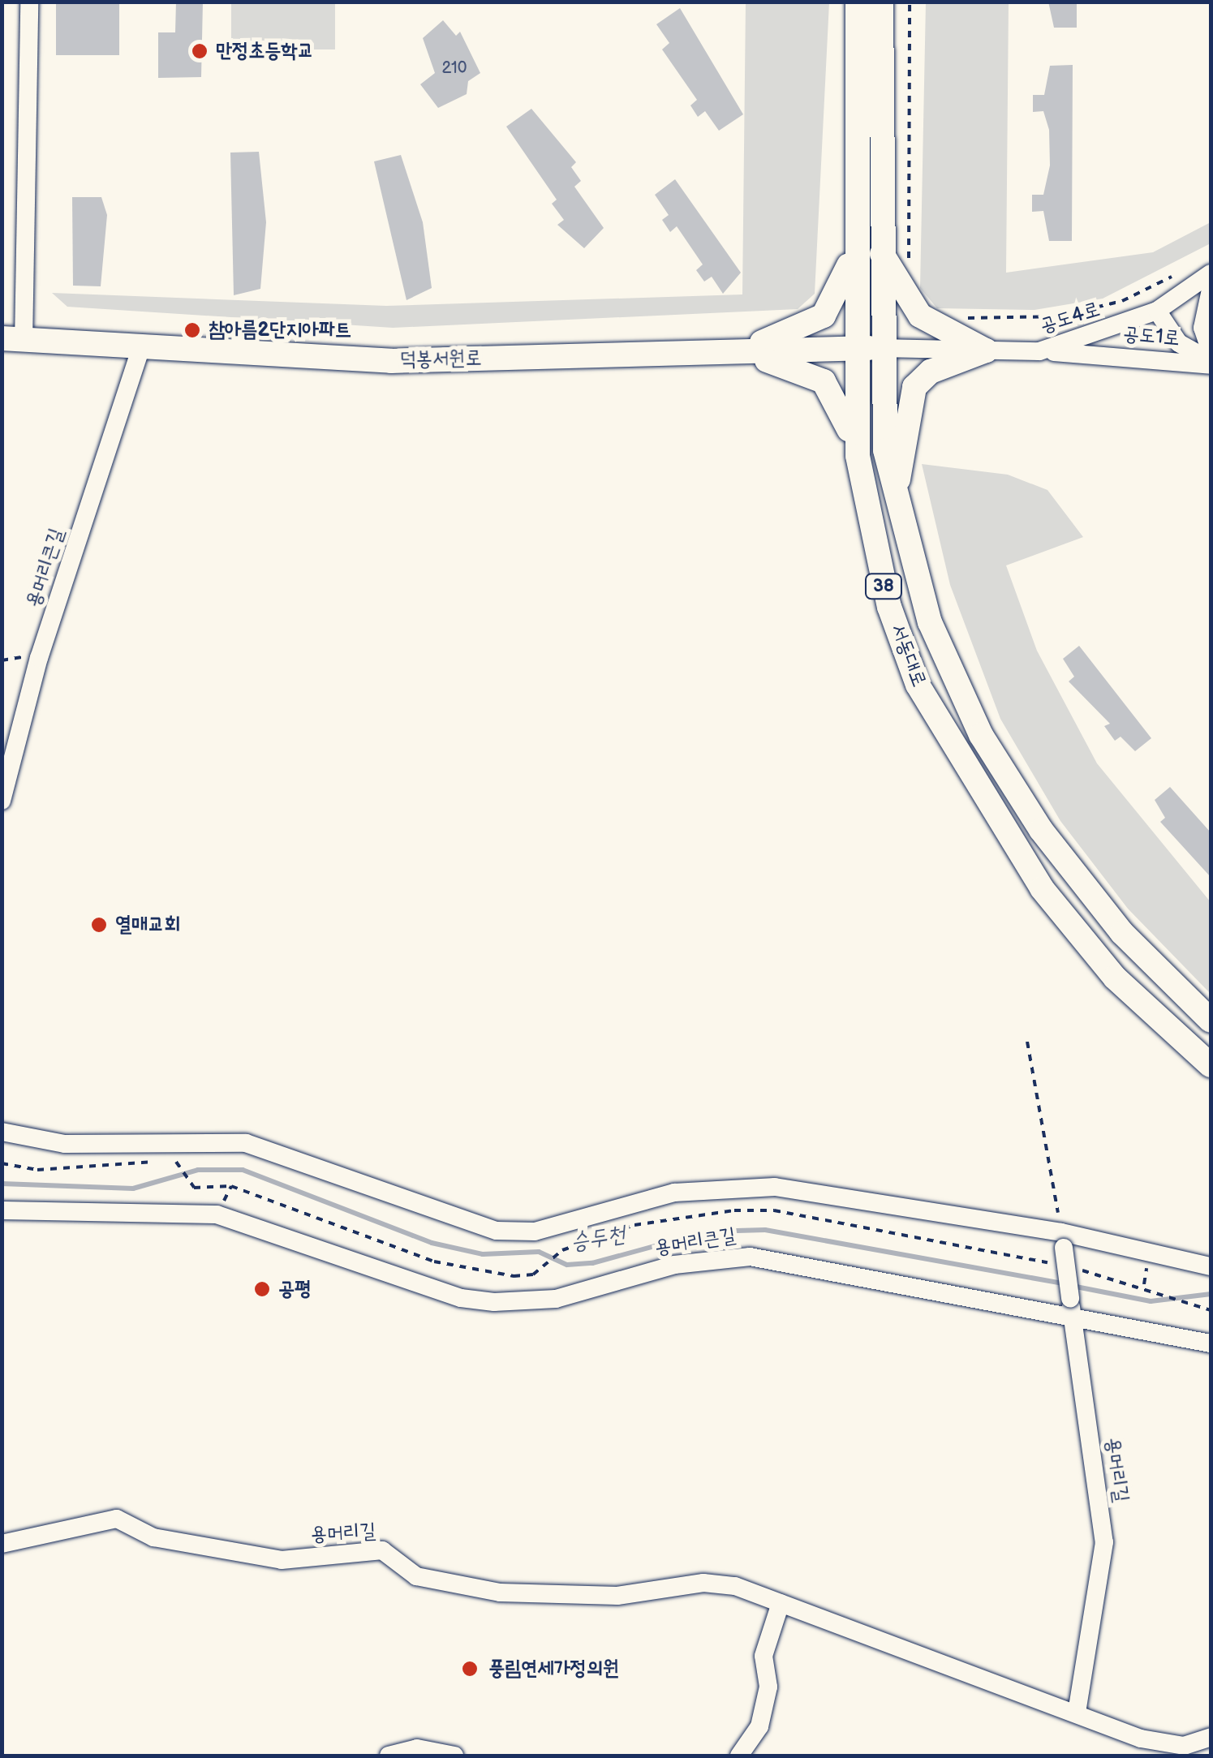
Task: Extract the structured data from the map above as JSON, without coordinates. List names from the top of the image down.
{
  "streets": {
    "main road": ["덕봉서원로", "38", "서동대로"],
    "street": [
      "공도4로",
      "공도1로",
      "용머리큰길",
      "용머리길"
    ]
  },
  "crossings": [
    ["공도4로", "공도1로"],
    ["공도4로", "덕봉서원로"],
    ["공도4로", "서동대로"],
    ["덕봉서원로", "용머리큰길"],
    ["덕봉서원로", "서동대로"],
    ["용머리큰길", "용머리길"]
  ],
  "water": ["승두천"],
  "places": [
    "만정초등학교",
    "참아름2단지아파트",
    "열매교회",
    "공평",
    "풍림연세가정의원"
  ],
  "house_numbers": ["210"]
}
